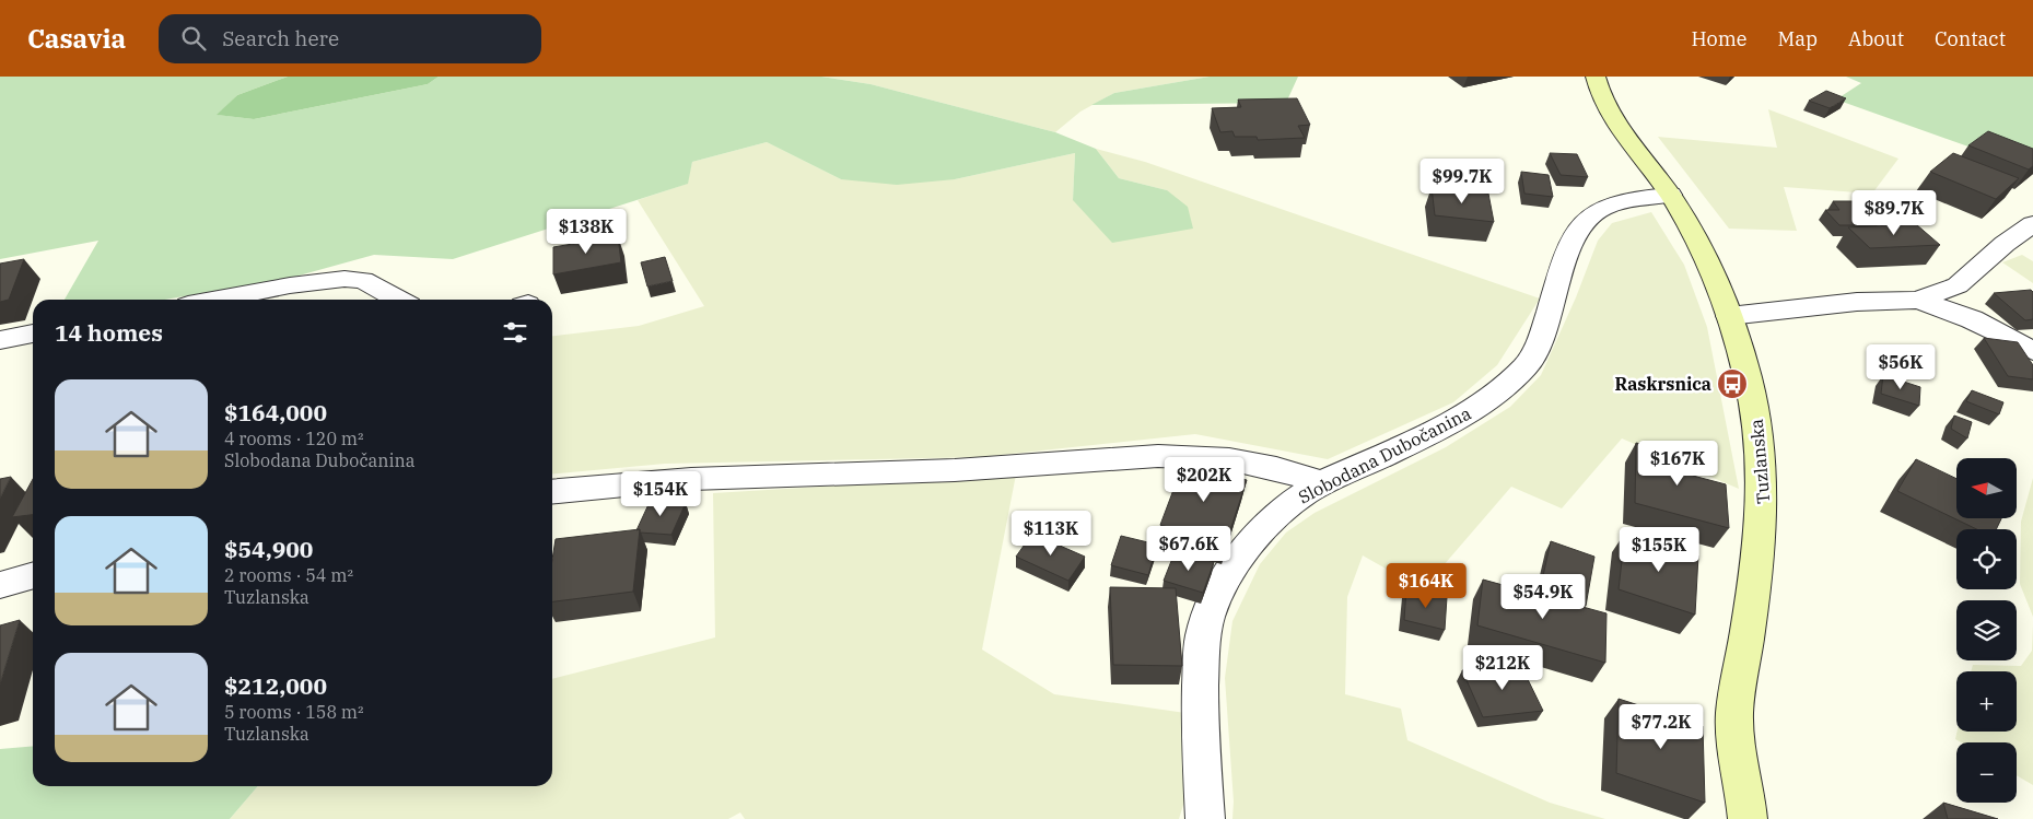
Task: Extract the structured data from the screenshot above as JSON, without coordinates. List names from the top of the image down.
{
  "streets": {
    "street": ["Slobodana Dubočanina", "Tuzlanska"]
  },
  "crossings": [
    ["Slobodana Dubočanina", "Tuzlanska"]
  ],
  "places": {
    "bus stop": ["Raskrsnica"]
  },
  "north": "left",
  "page": {
    "header": "Casavia",
    "search": "Search here",
    "nav": [
      "Home",
      "Map",
      "About",
      "Contact"
    ],
    "price": [
      "$99.7K",
      "$89.7K",
      "$138K",
      "$56K",
      "$167K",
      "$202K",
      "$154K",
      "$113K",
      "$67.6K",
      "$155K",
      "$164K",
      "$54.9K",
      "$212K",
      "$77.2K"
    ],
    "heading": "14 homes",
    "list": [
      {
        "name": "$164,000",
        "note": "4 rooms · 120 m² · Slobodana Dubočanina"
      },
      {
        "name": "$54,900",
        "note": "2 rooms · 54 m² · Tuzlanska"
      },
      {
        "name": "$212,000",
        "note": "5 rooms · 158 m² · Tuzlanska"
      }
    ],
    "map_buttons": ["+", "−"]
  }
}
